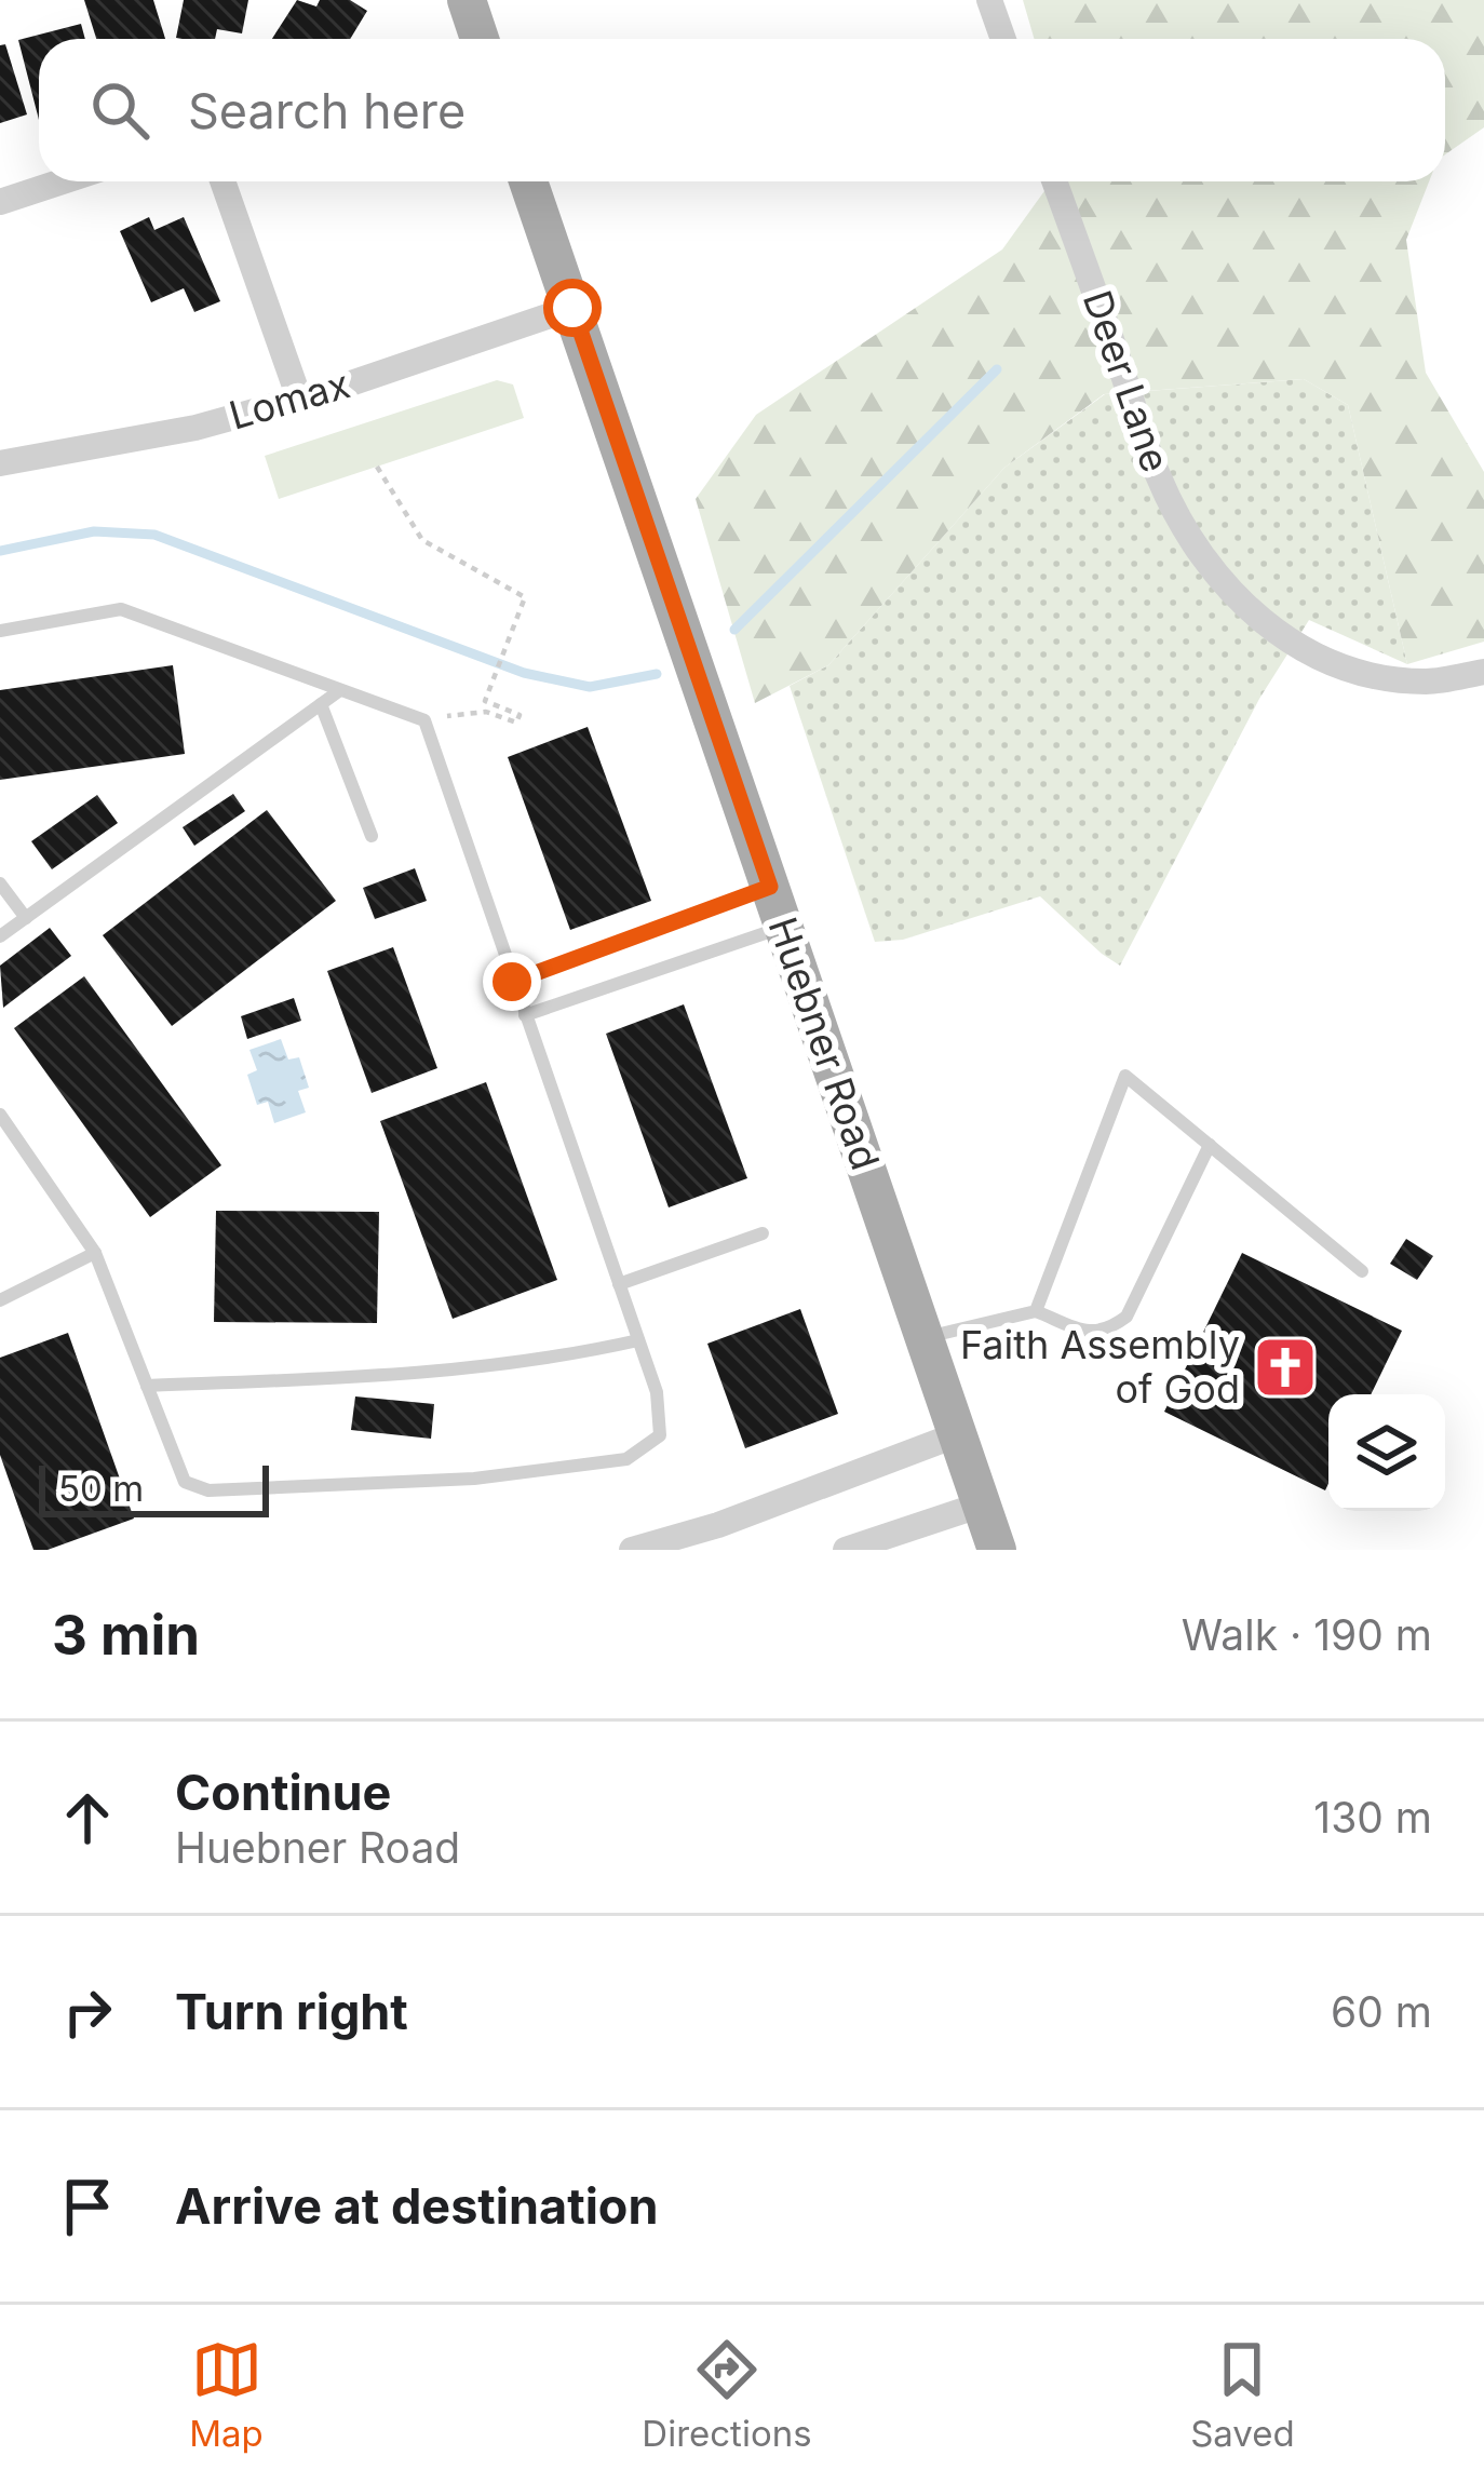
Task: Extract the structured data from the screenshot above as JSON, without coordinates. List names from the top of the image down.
{
  "streets": {
    "main road": ["Huebner Road"],
    "street": ["Deer Lane", "Lomax"]
  },
  "crossings": [
    ["Lomax", "Huebner Road"]
  ],
  "places": {
    "church": ["Faith Assembly of God"]
  },
  "scale_bar": "50 m",
  "page": {
    "search": "Search here",
    "scale": "50 m",
    "heading": ["3 min", "Walk · 190 m"],
    "list": [
      ["Continue", "Huebner Road", "130 m"],
      ["Turn right", "60 m"],
      "Arrive at destination"
    ],
    "nav": ["Map", "Directions", "Saved"]
  }
}
